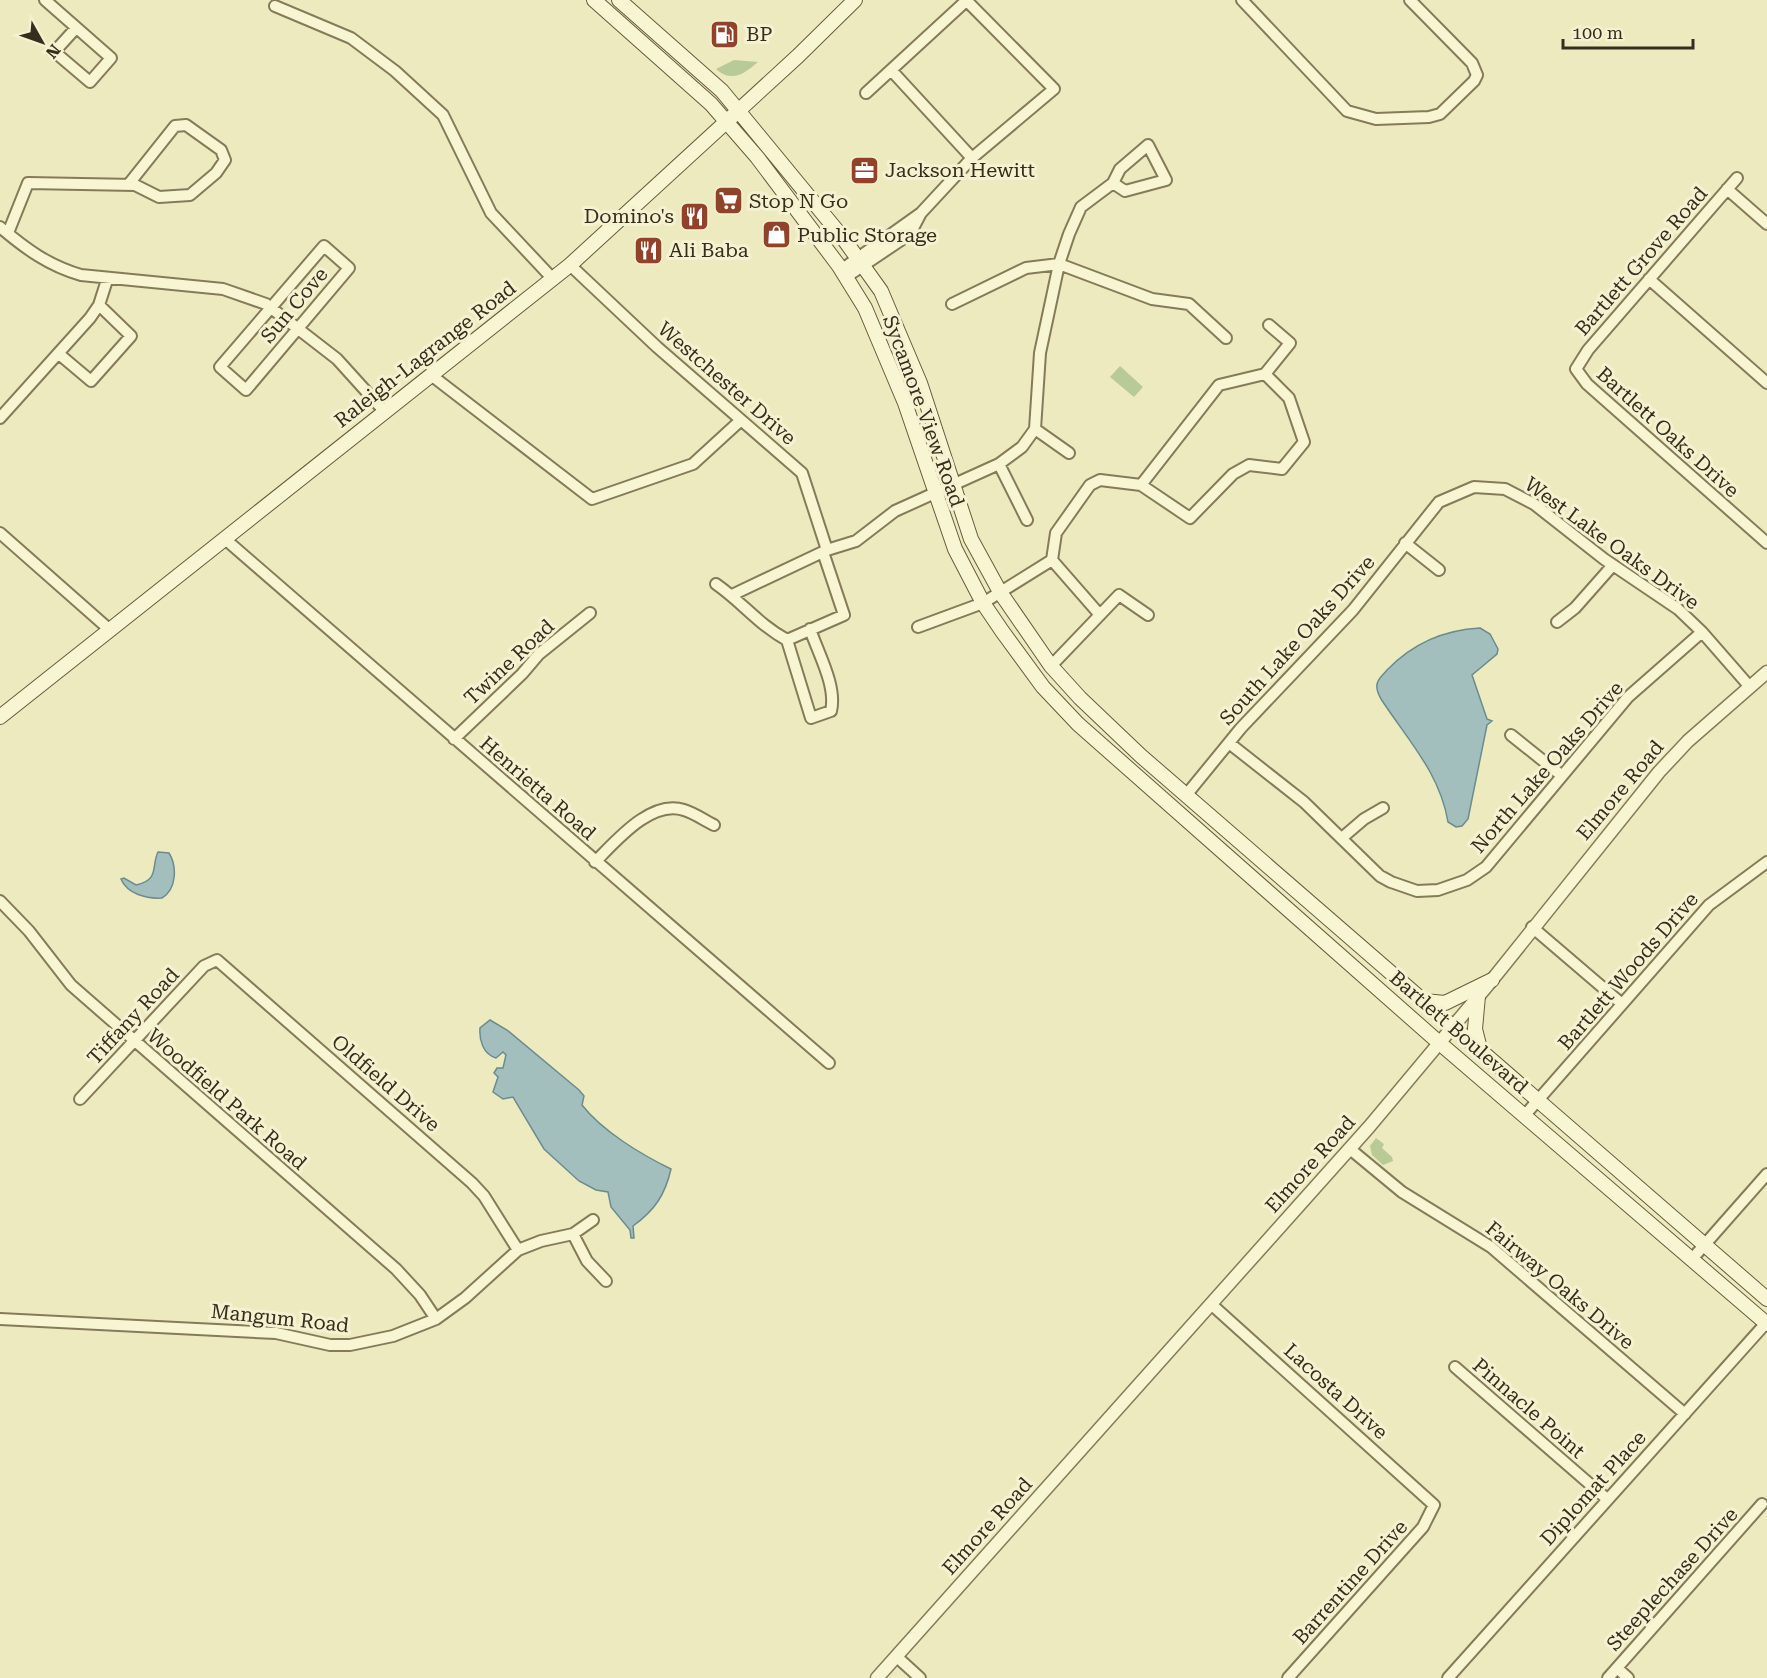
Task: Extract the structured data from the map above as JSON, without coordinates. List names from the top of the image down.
{
  "streets": {
    "main road": ["Raleigh-Lagrange Road", "Sycamore View Road", "Bartlett Boulevard"],
    "street": [
      "Bartlett Grove Road",
      "Sun Cove",
      "Westchester Drive",
      "Bartlett Oaks Drive",
      "West Lake Oaks Drive",
      "South Lake Oaks Drive",
      "Twine Road",
      "North Lake Oaks Drive",
      "Henrietta Road",
      "Elmore Road",
      "Bartlett Woods Drive",
      "Tiffany Road",
      "Oldfield Drive",
      "Woodfield Park Road",
      "Fairway Oaks Drive",
      "Mangum Road",
      "Lacosta Drive",
      "Pinnacle Point",
      "Diplomat Place",
      "Steeplechase Drive",
      "Barrentine Drive"
    ]
  },
  "crossings": [
    ["Bartlett Grove Road", "Bartlett Oaks Drive"],
    ["Raleigh-Lagrange Road", "Westchester Drive"],
    ["Raleigh-Lagrange Road", "Sycamore View Road"],
    ["Raleigh-Lagrange Road", "Henrietta Road"],
    ["Sycamore View Road", "Bartlett Boulevard"],
    ["West Lake Oaks Drive", "South Lake Oaks Drive"],
    ["West Lake Oaks Drive", "North Lake Oaks Drive"],
    ["West Lake Oaks Drive", "Elmore Road"],
    ["South Lake Oaks Drive", "Bartlett Boulevard"],
    ["Twine Road", "Henrietta Road"],
    ["Elmore Road", "Bartlett Boulevard"],
    ["Elmore Road", "Fairway Oaks Drive"],
    ["Elmore Road", "Lacosta Drive"],
    ["Bartlett Woods Drive", "Bartlett Boulevard"],
    ["Tiffany Road", "Oldfield Drive"],
    ["Tiffany Road", "Woodfield Park Road"],
    ["Bartlett Boulevard", "Diplomat Place"],
    ["Oldfield Drive", "Mangum Road"],
    ["Woodfield Park Road", "Mangum Road"],
    ["Fairway Oaks Drive", "Diplomat Place"],
    ["Lacosta Drive", "Barrentine Drive"],
    ["Pinnacle Point", "Diplomat Place"]
  ],
  "places": {
    "fuel station": ["BP"],
    "office": ["Jackson Hewitt"],
    "supermarket": ["Stop N Go"],
    "restaurant": ["Domino's", "Ali Baba"],
    "shop": ["Public Storage"]
  },
  "scale_bar": "100 m",
  "north": "bottom right"
}
